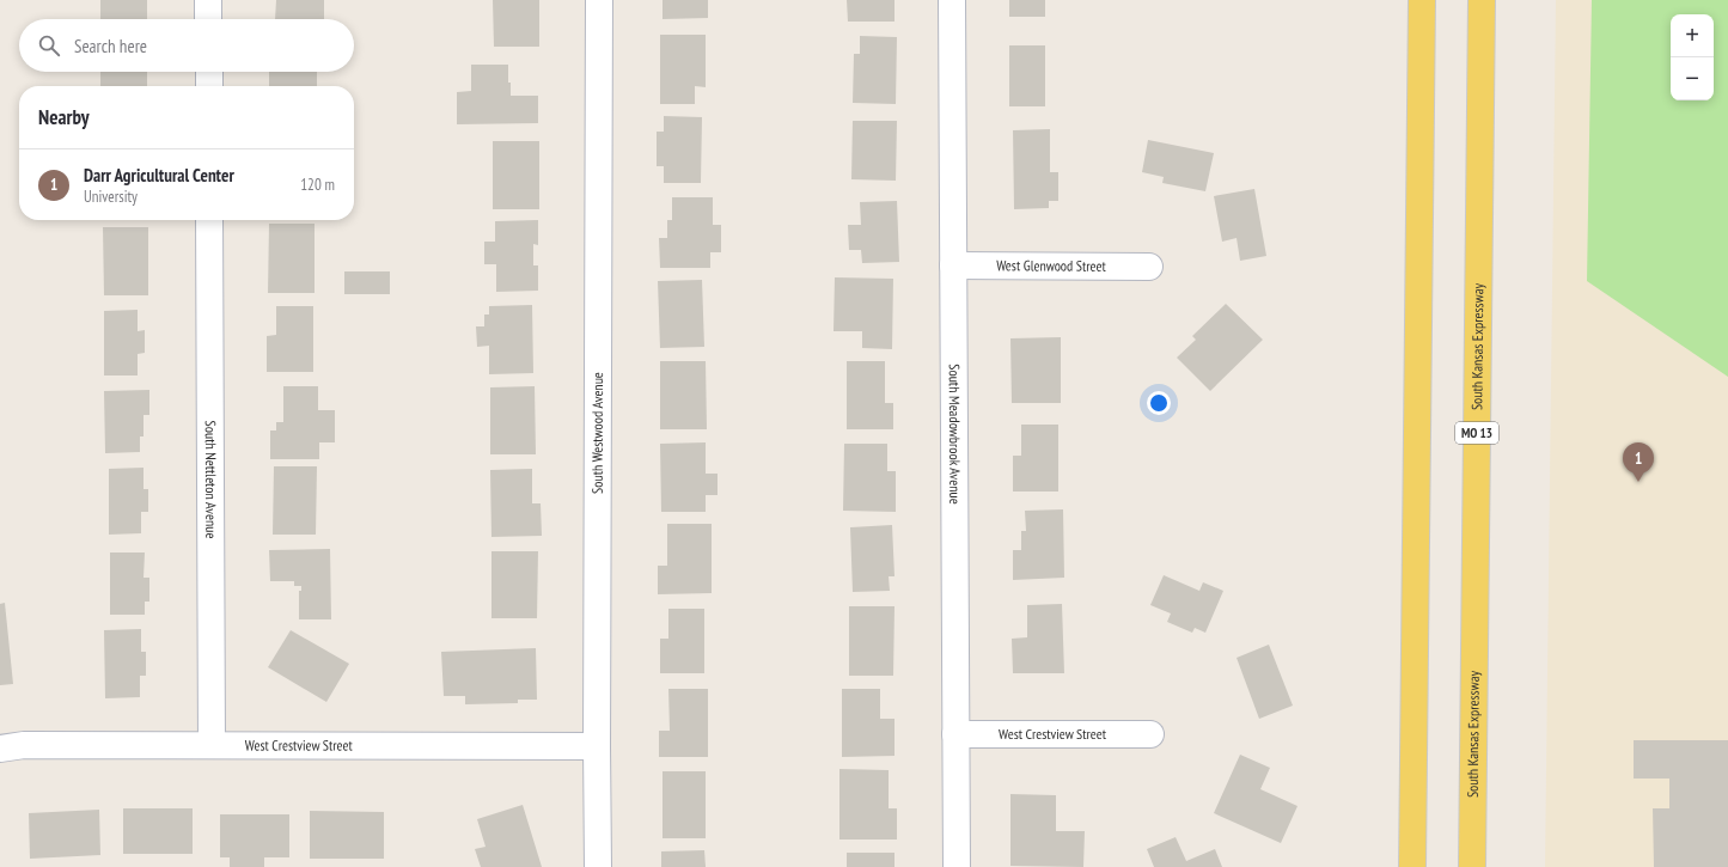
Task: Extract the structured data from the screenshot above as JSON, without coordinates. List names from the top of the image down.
{
  "streets": {
    "main road": ["South Kansas Expressway", "MO 13"],
    "street": [
      "West Glenwood Street",
      "South Meadowbrook Avenue",
      "South Westwood Avenue",
      "South Nettleton Avenue",
      "West Crestview Street"
    ]
  },
  "crossings": [
    ["West Glenwood Street", "South Meadowbrook Avenue"],
    ["South Meadowbrook Avenue", "West Crestview Street"],
    ["South Westwood Avenue", "West Crestview Street"],
    ["South Nettleton Avenue", "West Crestview Street"]
  ],
  "page": {
    "map_buttons": ["+", "−"],
    "search": "Search here",
    "heading": "Nearby",
    "list": [
      {
        "mark": "1",
        "name": "Darr Agricultural Center",
        "note": "University",
        "value": "120 m"
      }
    ],
    "pins": "1"
  }
}
